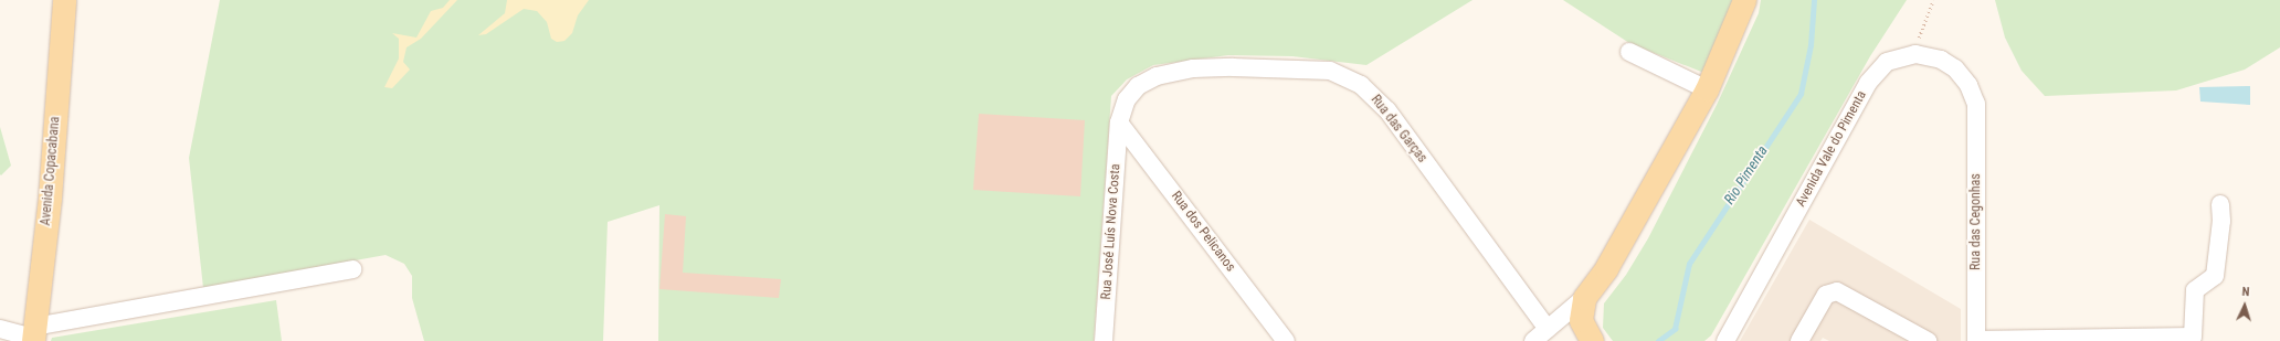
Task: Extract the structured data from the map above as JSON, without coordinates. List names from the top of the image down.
{
  "streets": {
    "main road": ["Avenida Copacabana"],
    "street": [
      "Rua das Garças",
      "Avenida Vale do Pimenta",
      "Rua das Cegonhas",
      "Rua José Luís Nova Costa",
      "Rua dos Pelicanos"
    ]
  },
  "crossings": [
    ["Rua das Garças", "Rua José Luís Nova Costa"],
    ["Rua das Garças", "Rua dos Pelicanos"],
    ["Avenida Vale do Pimenta", "Rua das Cegonhas"],
    ["Rua José Luís Nova Costa", "Rua dos Pelicanos"]
  ],
  "water": ["Rio Pimenta"],
  "north": "top"
}
